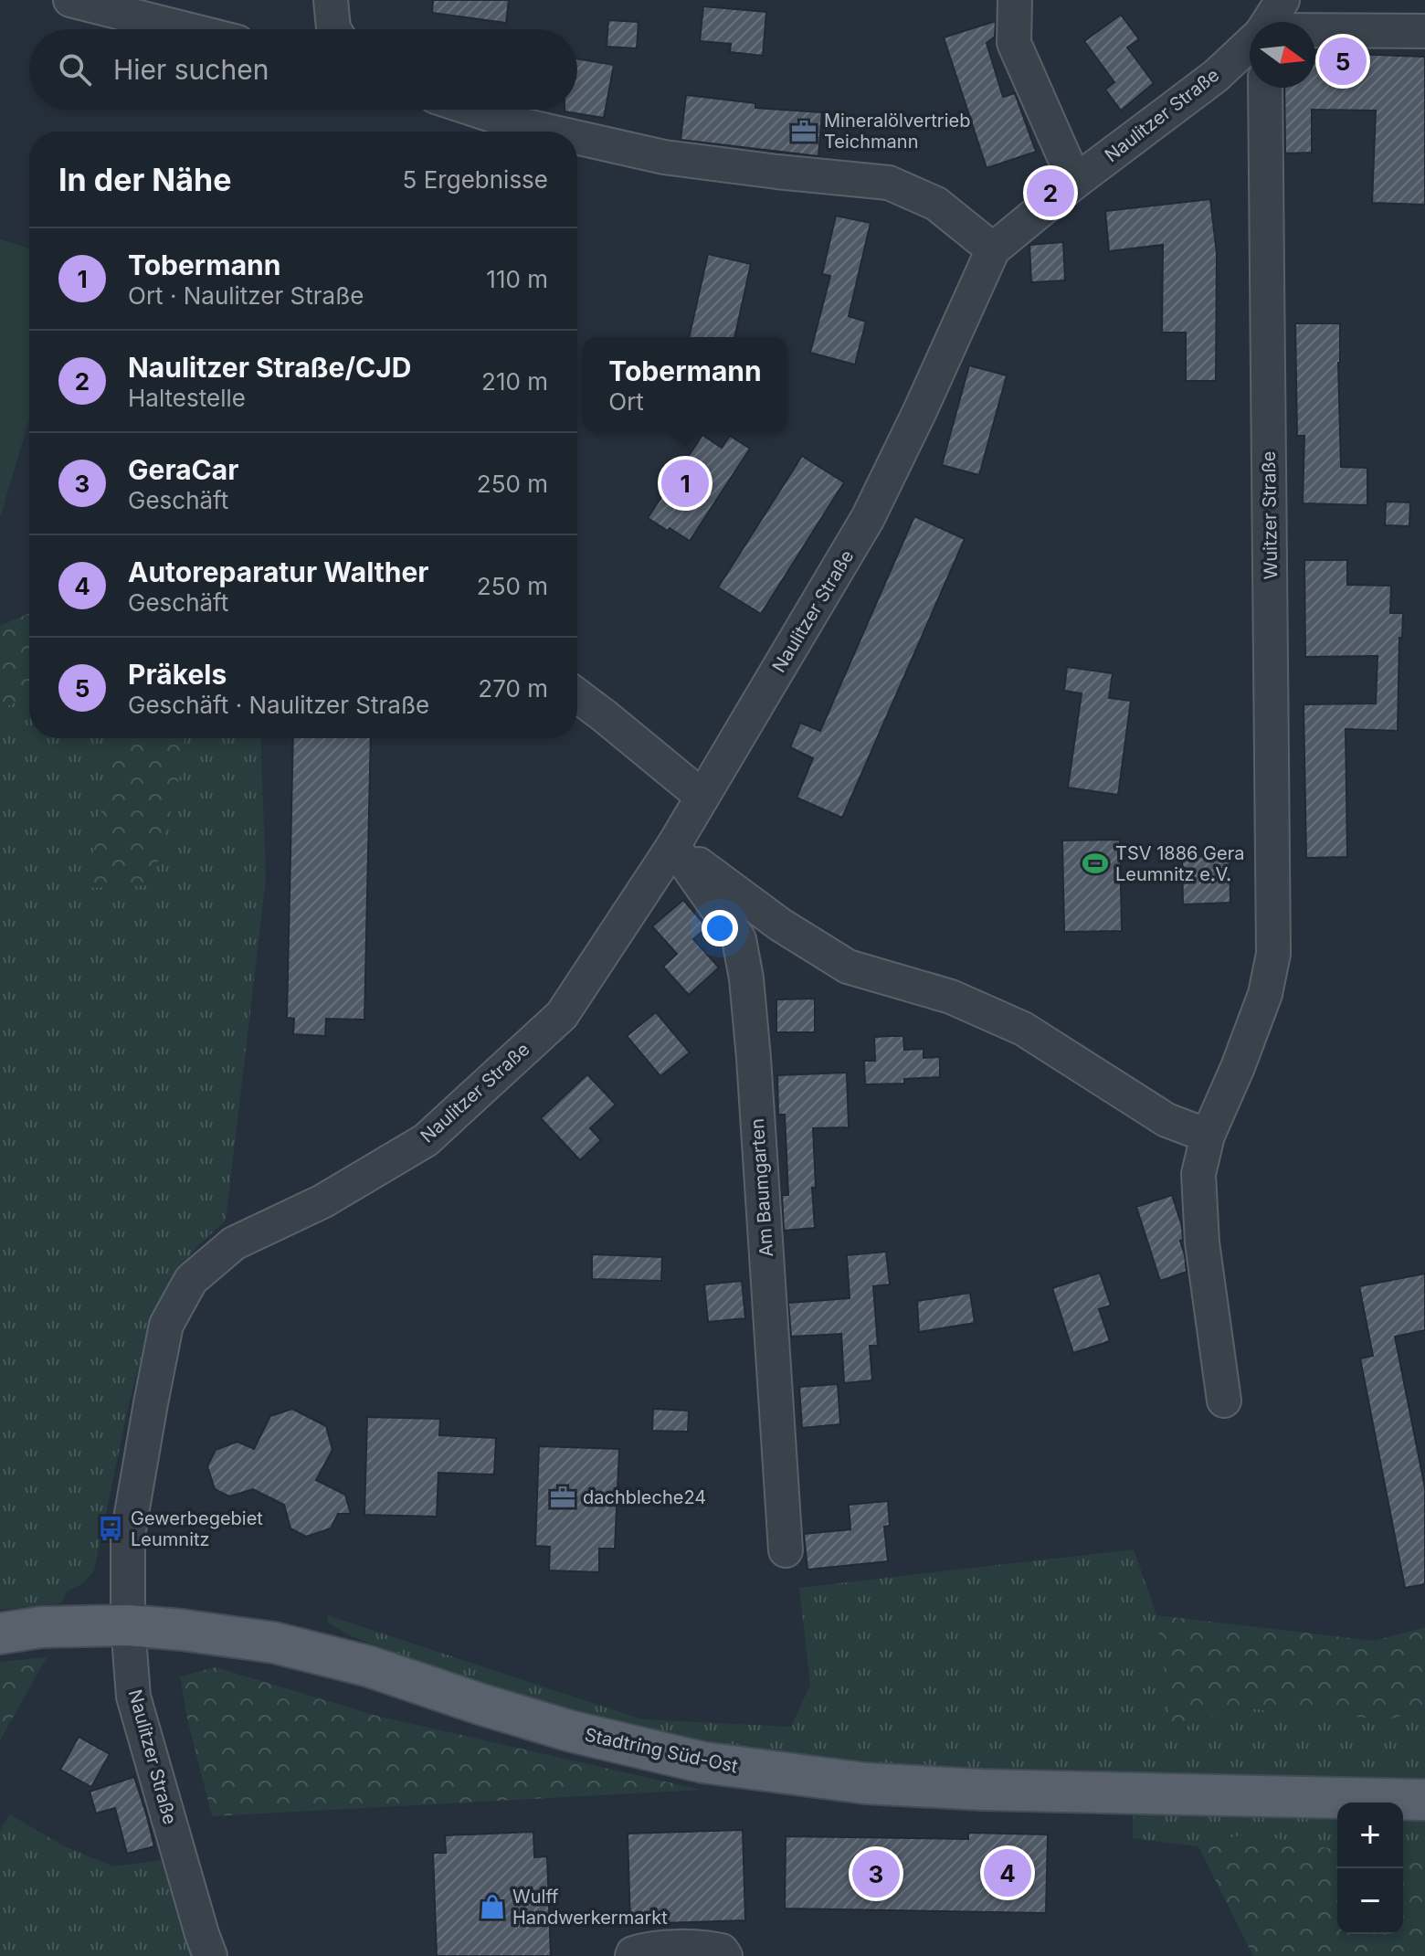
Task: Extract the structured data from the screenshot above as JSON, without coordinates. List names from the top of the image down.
{
  "streets": {
    "main road": ["Stadtring Süd-Ost"],
    "street": ["Naulitzer Straße", "Wuitzer Straße", "Am Baumgarten"]
  },
  "crossings": [
    ["Naulitzer Straße", "Am Baumgarten"],
    ["Naulitzer Straße", "Stadtring Süd-Ost"]
  ],
  "places": {
    "office": ["Mineralölvertrieb Teichmann", "dachbleche24"],
    "sports": ["TSV 1886 Gera Leumnitz e.V."],
    "bus stop": ["Gewerbegebiet Leumnitz"],
    "shop": ["Wulff Handwerkermarkt"]
  },
  "north": "right",
  "page": {
    "search": "Hier suchen",
    "pins": [
      "5",
      "2",
      "1",
      "4",
      "3"
    ],
    "heading": ["In der Nähe", "5 Ergebnisse"],
    "list": [
      {
        "mark": "1",
        "name": "Tobermann",
        "note": "Ort · Naulitzer Straße",
        "value": "110 m"
      },
      {
        "mark": "2",
        "name": "Naulitzer Straße/CJD",
        "note": "Haltestelle",
        "value": "210 m"
      },
      {
        "mark": "3",
        "name": "GeraCar",
        "note": "Geschäft",
        "value": "250 m"
      },
      {
        "mark": "4",
        "name": "Autoreparatur Walther",
        "note": "Geschäft",
        "value": "250 m"
      },
      {
        "mark": "5",
        "name": "Präkels",
        "note": "Geschäft · Naulitzer Straße",
        "value": "270 m"
      }
    ],
    "popup": ["Tobermann", "Ort"],
    "map_buttons": ["+", "−"]
  }
}
